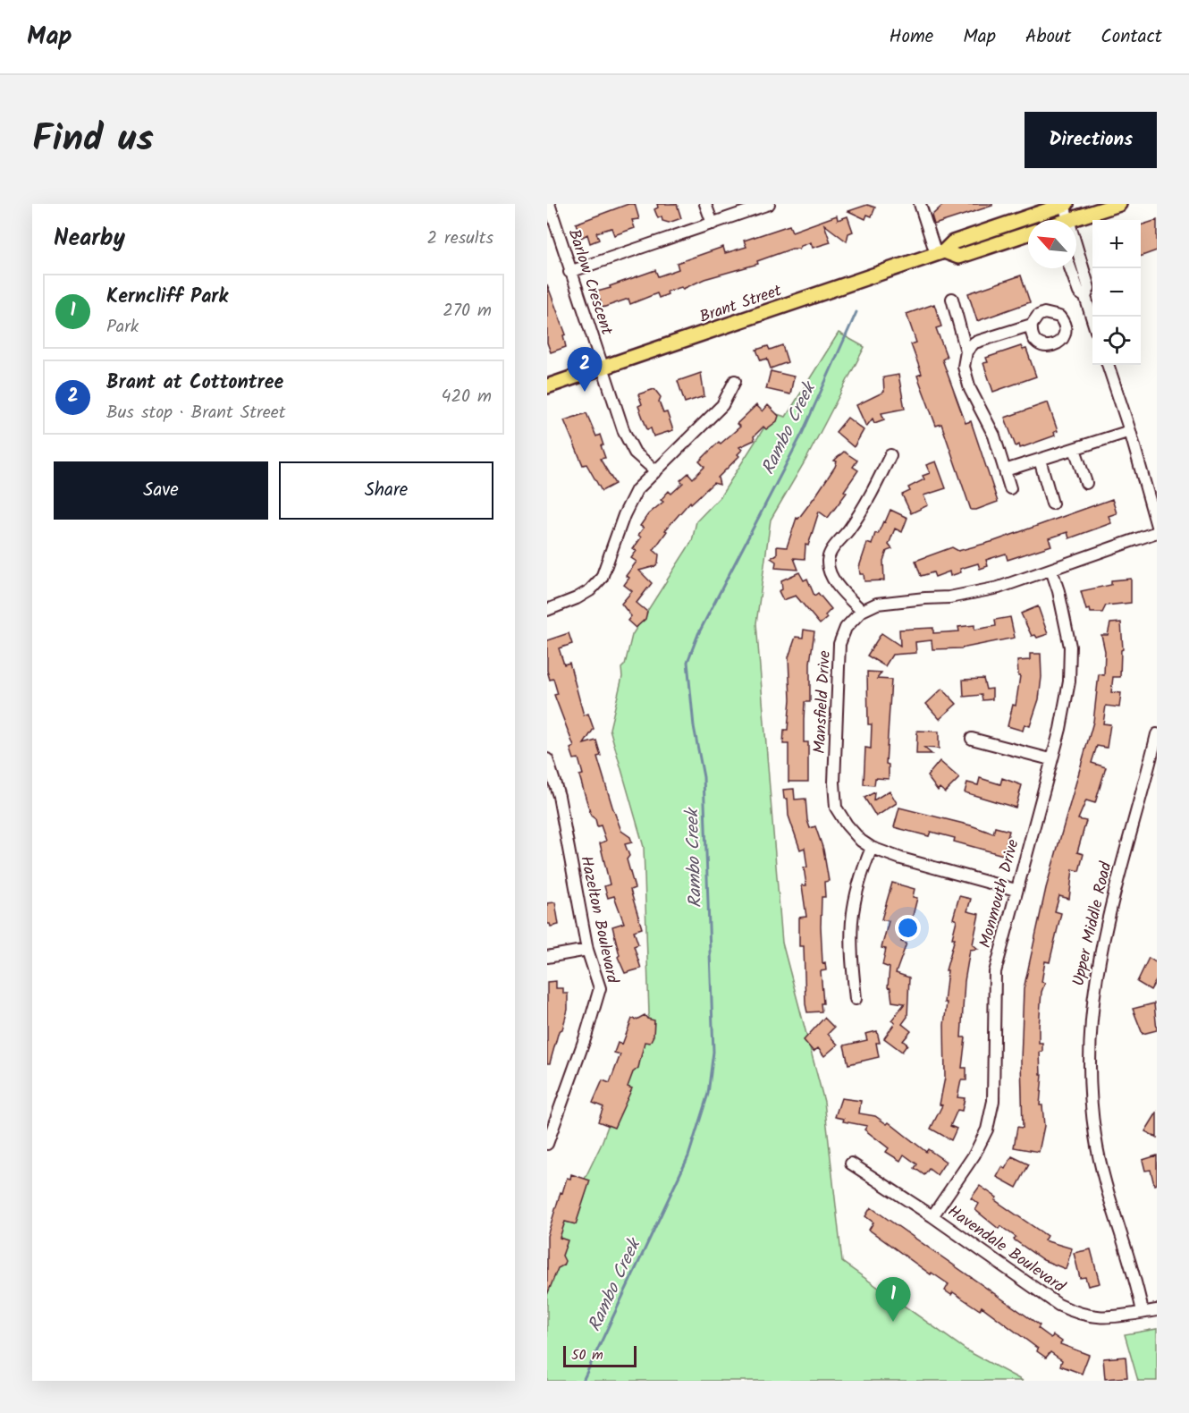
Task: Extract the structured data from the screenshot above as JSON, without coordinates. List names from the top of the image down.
{
  "streets": {
    "main road": ["Brant Street"],
    "street": [
      "Barlow Crescent",
      "Mansfield Drive",
      "Monmouth Drive",
      "Hazelton Boulevard",
      "Upper Middle Road",
      "Havendale Boulevard"
    ]
  },
  "crossings": [
    ["Barlow Crescent", "Brant Street"],
    ["Mansfield Drive", "Monmouth Drive"],
    ["Monmouth Drive", "Havendale Boulevard"],
    ["Upper Middle Road", "Havendale Boulevard"]
  ],
  "water": ["Rambo Creek"],
  "scale_bar": "50 m",
  "north": "top left",
  "page": {
    "header": "Map",
    "nav": [
      "Home",
      "Map",
      "About",
      "Contact"
    ],
    "title": "Find us",
    "buttons": [
      "Directions",
      ["Save", "Share"]
    ],
    "heading": ["Nearby", "2 results"],
    "map_buttons": ["+", "−"],
    "list": [
      {
        "mark": "1",
        "name": "Kerncliff Park",
        "note": "Park",
        "value": "270 m"
      },
      {
        "mark": "2",
        "name": "Brant at Cottontree",
        "note": "Bus stop · Brant Street",
        "value": "420 m"
      }
    ],
    "pins": ["2", "1"],
    "scale": "50 m"
  }
}
